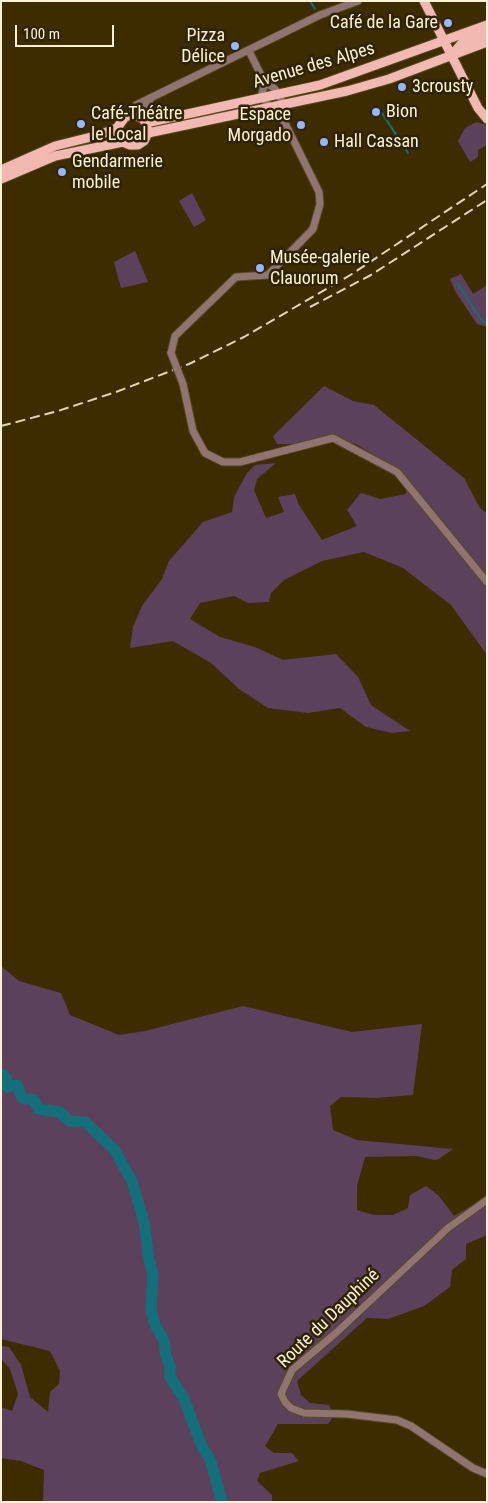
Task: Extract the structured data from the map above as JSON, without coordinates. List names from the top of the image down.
{
  "streets": {
    "main road": ["Avenue des Alpes"],
    "street": ["Route du Dauphiné"]
  },
  "places": [
    "Café de la Gare",
    "Pizza Délice",
    "3crousty",
    "Bion",
    "Café-Théâtre le Local",
    "Espace Morgado",
    "Hall Cassan",
    "Gendarmerie mobile",
    "Musée-galerie Clauorum"
  ],
  "scale_bar": "100 m"
}
